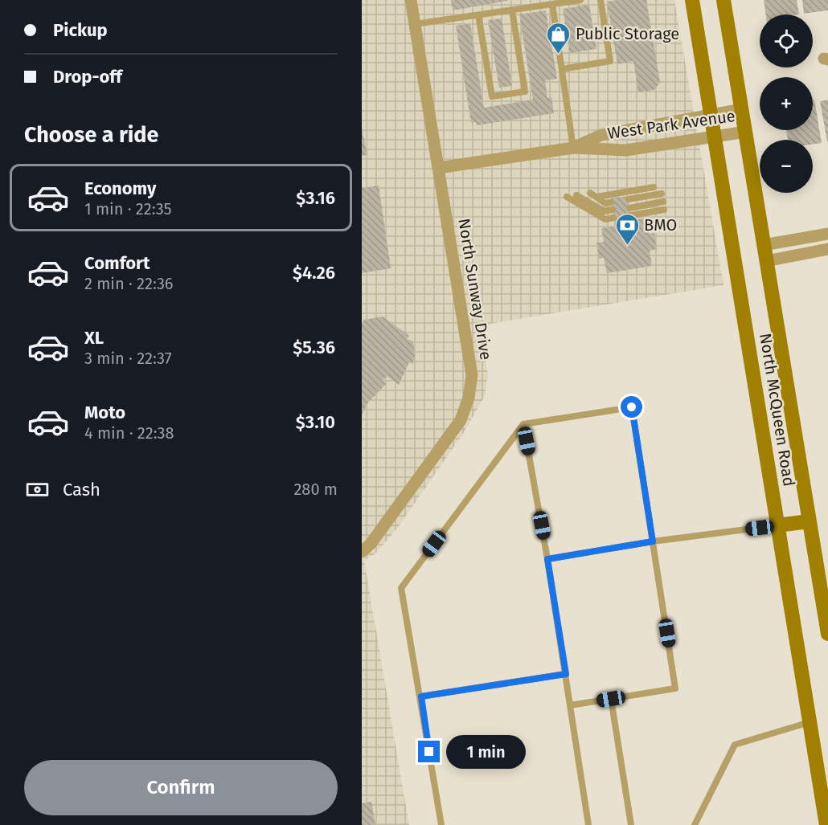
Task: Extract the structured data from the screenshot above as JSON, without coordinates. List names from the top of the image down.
{
  "streets": {
    "main road": ["North McQueen Road"],
    "street": ["West Park Avenue", "North Sunway Drive"]
  },
  "crossings": [
    ["West Park Avenue", "North Sunway Drive"],
    ["West Park Avenue", "North McQueen Road"]
  ],
  "places": {
    "shop": ["Public Storage"],
    "bank": ["BMO"]
  },
  "page": {
    "banner": ["Pickup", "Drop-off"],
    "map_buttons": ["+", "−"],
    "heading": "Choose a ride",
    "list": [
      {
        "name": "Economy",
        "note": "1 min · 22:35",
        "value": "$3.16"
      },
      {
        "name": "Comfort",
        "note": "2 min · 22:36",
        "value": "$4.26"
      },
      {
        "name": "XL",
        "note": "3 min · 22:37",
        "value": "$5.36"
      },
      {
        "name": "Moto",
        "note": "4 min · 22:38",
        "value": "$3.10"
      }
    ],
    "pay": ["Cash", "280 m"],
    "bubble": "1 min",
    "buttons": "Confirm"
  }
}
